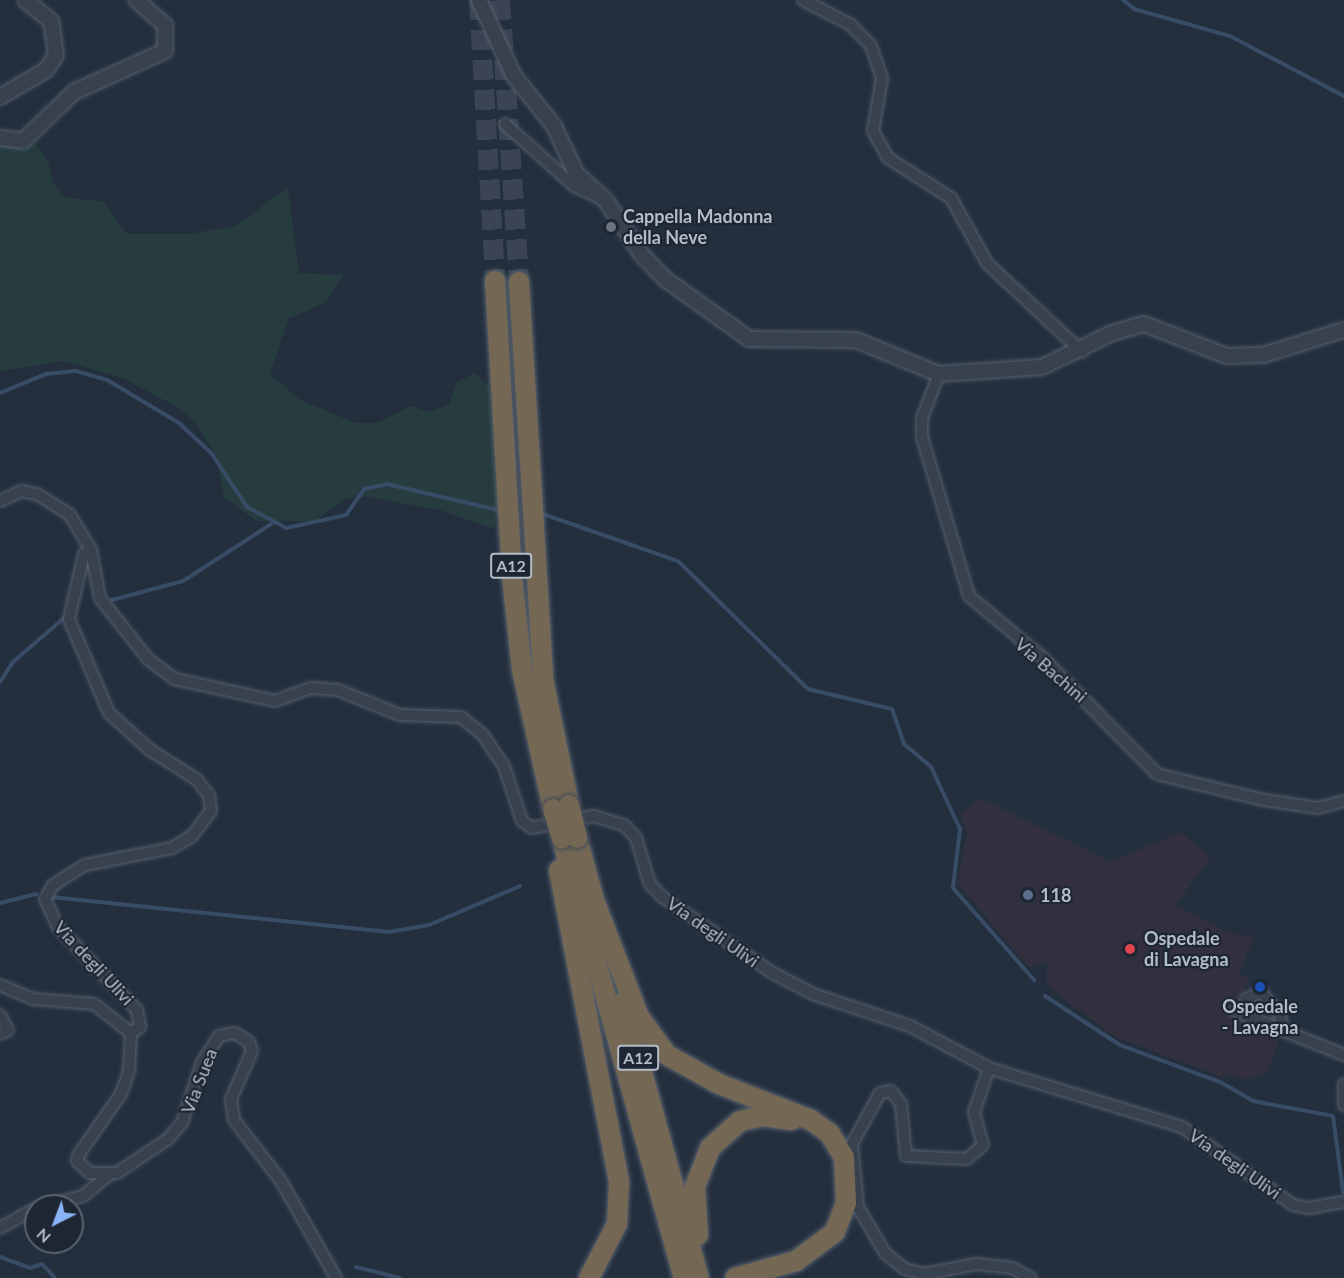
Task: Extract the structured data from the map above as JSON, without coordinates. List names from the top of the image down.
{
  "streets": {
    "highway": ["A12"],
    "street": ["Via Bachini", "Via degli Ulivi", "Via Suea"]
  },
  "places": [
    "Cappella Madonna della Neve",
    "118",
    "Ospedale di Lavagna",
    "Ospedale - Lavagna"
  ],
  "north": "bottom left"
}
